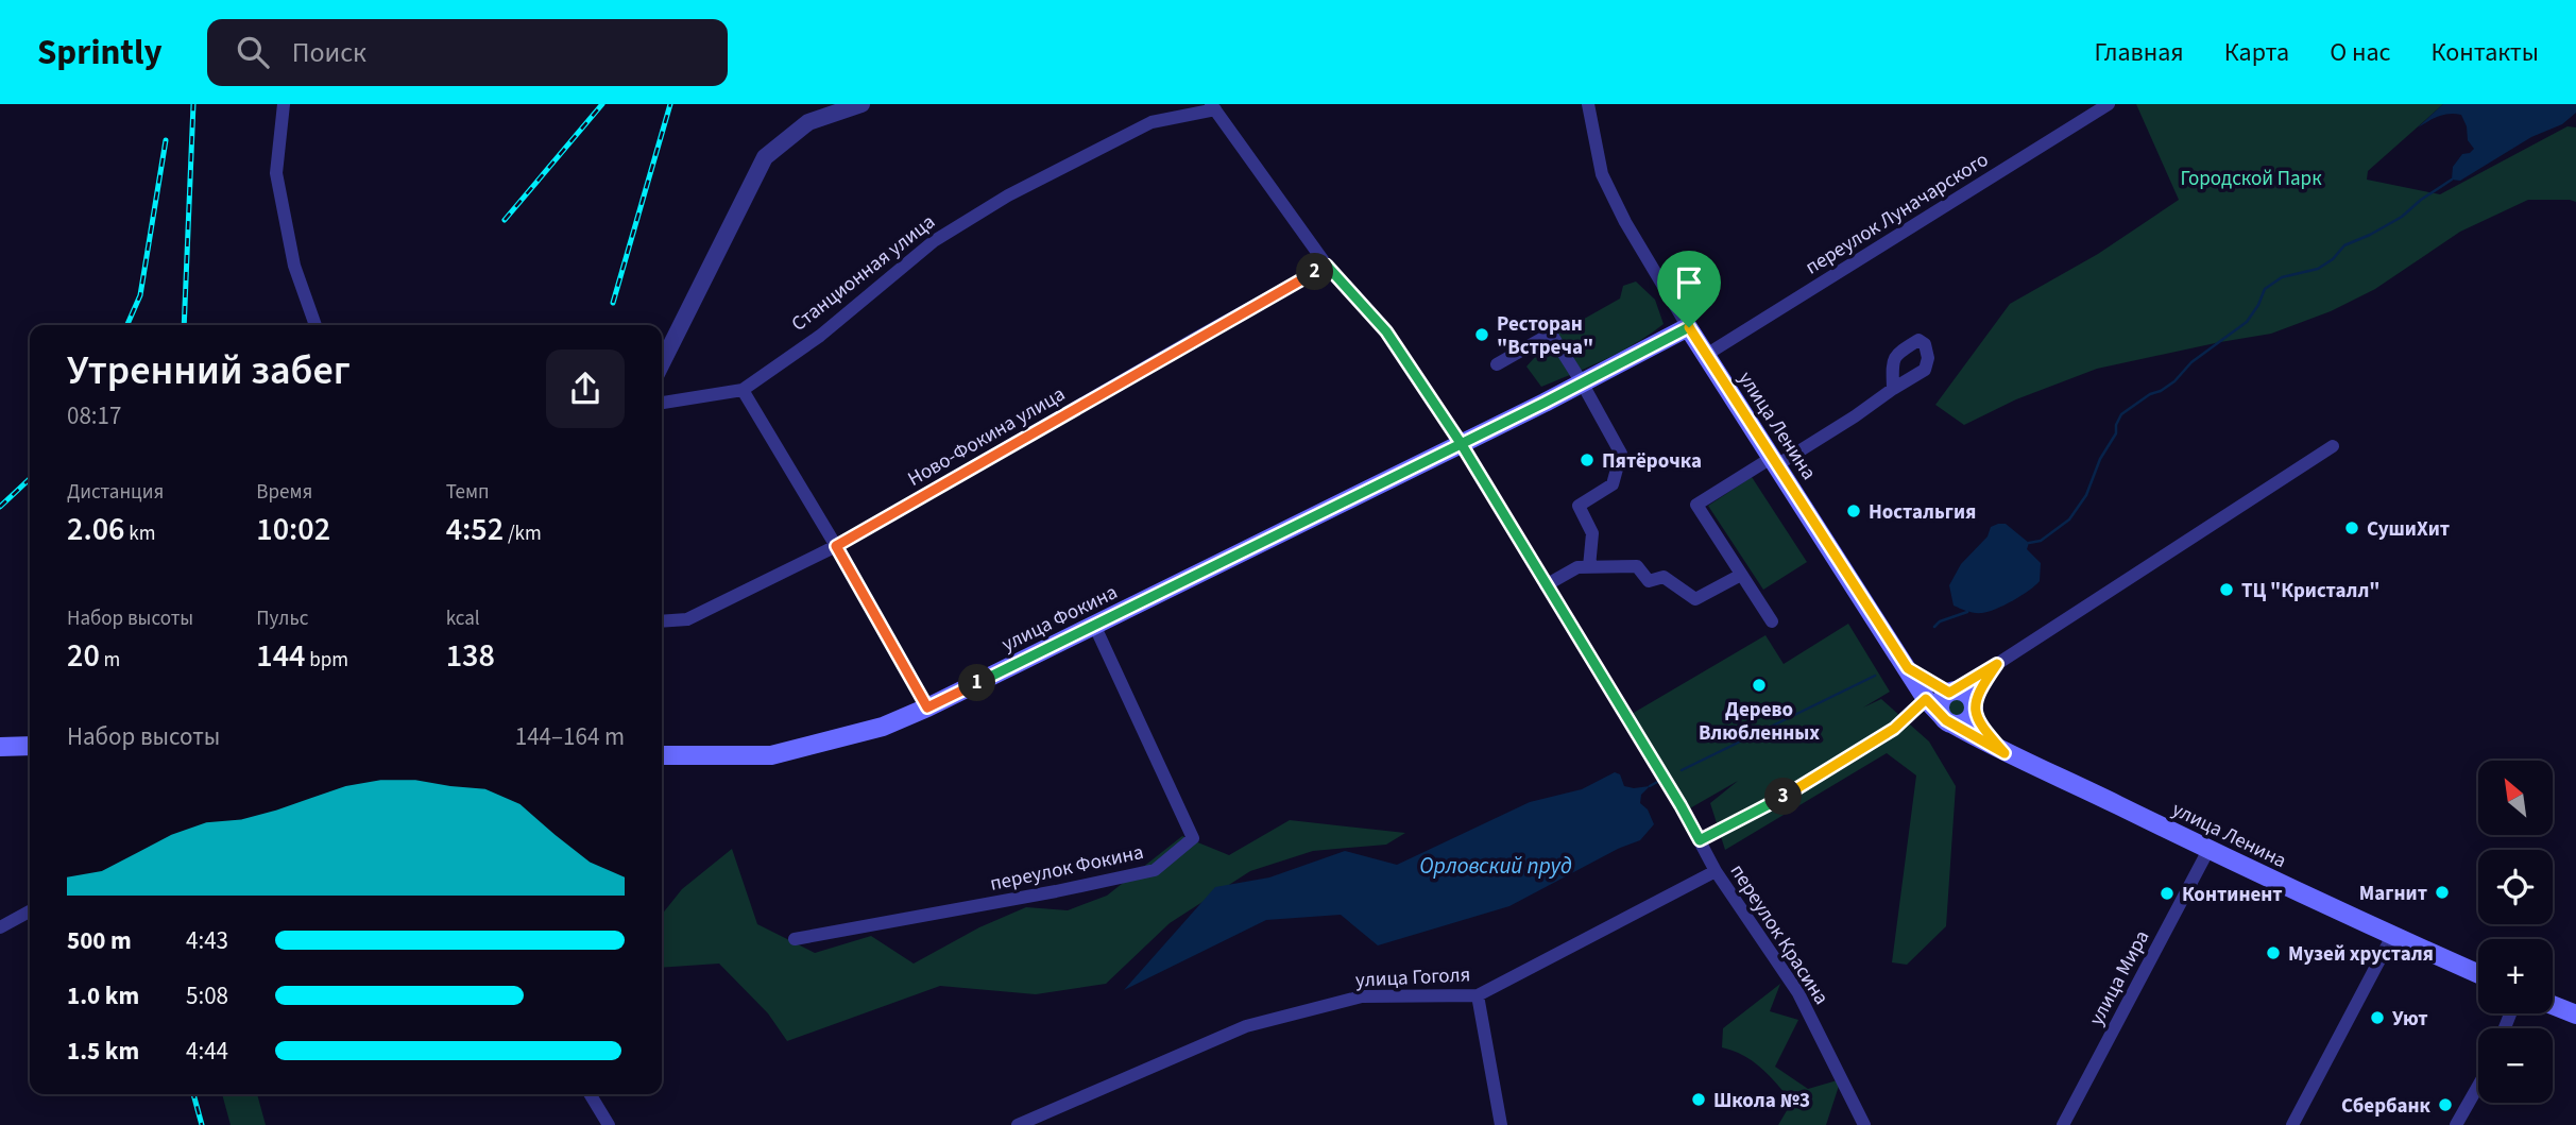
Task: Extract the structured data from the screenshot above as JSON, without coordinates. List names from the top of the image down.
{
  "streets": {
    "main road": ["улица Ленина", "улица Фокина"],
    "street": [
      "переулок Луначарского",
      "Станционная улица",
      "Ново-Фокина улица",
      "переулок Фокина",
      "переулок Красина",
      "улица Гоголя",
      "улица Мира"
    ]
  },
  "crossings": [
    ["переулок Луначарского", "улица Ленина"],
    ["улица Ленина", "улица Фокина"],
    ["улица Ленина", "улица Мира"],
    ["улица Фокина", "переулок Фокина"],
    ["переулок Красина", "улица Гоголя"]
  ],
  "water": ["Орловский пруд"],
  "parks": ["Городской Парк"],
  "places": [
    "Ресторан \"Встреча\"",
    "Пятёрочка",
    "Ностальгия",
    "СушиХит",
    "ТЦ \"Кристалл\"",
    "Дерево Влюбленных",
    "Магнит",
    "Континент",
    "Музей хрусталя",
    "Уют",
    "Школа №3",
    "Сбербанк"
  ],
  "north": "top left",
  "page": {
    "header": "Sprintly",
    "search": "Поиск",
    "nav": [
      "Главная",
      "Карта",
      "О нас",
      "Контакты"
    ],
    "pins": ["2", "1", "3"],
    "heading": ["Утренний забег", "08:17"],
    "stats": [
      ["Дистанция", "2.06 km"],
      ["Время", "10:02"],
      ["Темп", "4:52 /km"],
      ["Набор высоты", "20 m"],
      ["Пульс", "144 bpm"],
      ["kcal", "138"]
    ],
    "chart": ["Набор высоты", "144–164 m"],
    "map_buttons": ["+", "−"],
    "list": [
      {
        "name": "500 m",
        "note": "4:43"
      },
      {
        "name": "1.0 km",
        "note": "5:08"
      },
      {
        "name": "1.5 km",
        "note": "4:44"
      }
    ]
  }
}
